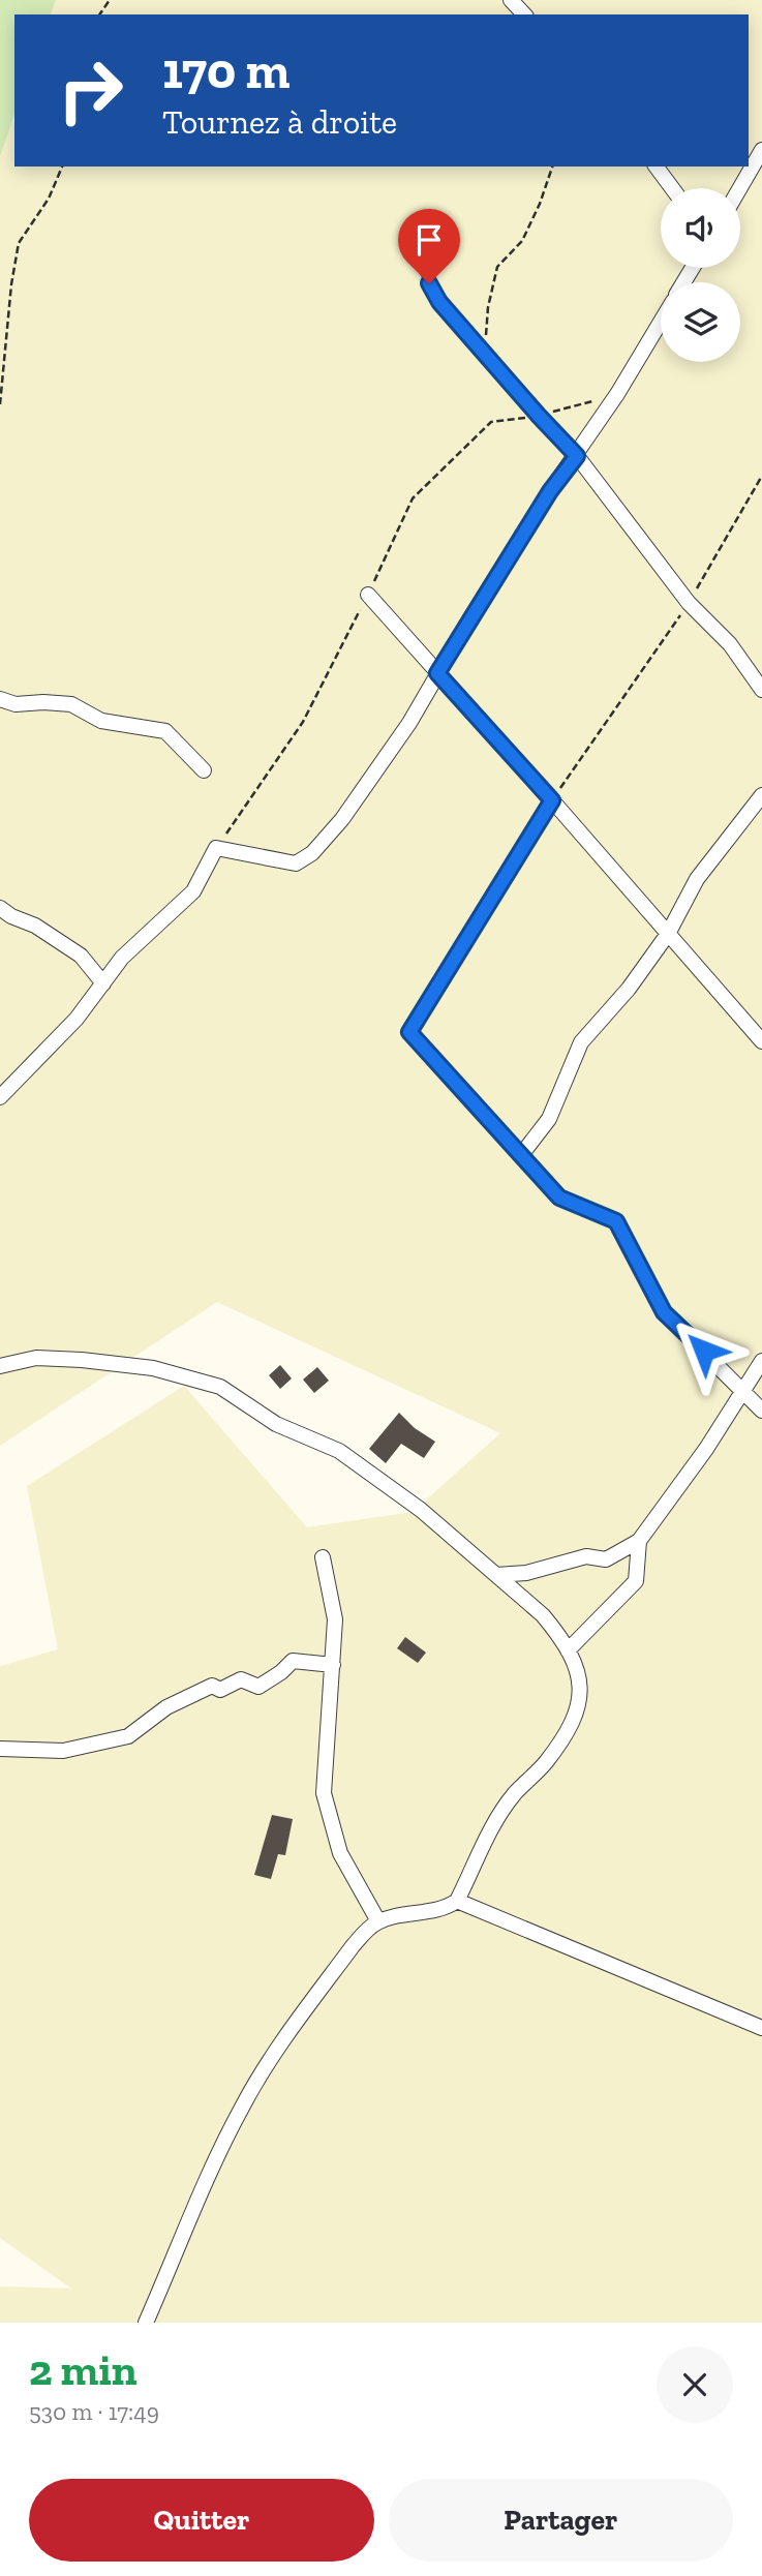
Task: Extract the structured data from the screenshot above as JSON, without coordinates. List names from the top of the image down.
{
  "page": {
    "turn": ["170 m", "Tournez à droite"],
    "heading": ["2 min", "530 m · 17:49"],
    "buttons": ["Quitter", "Partager"]
  }
}
